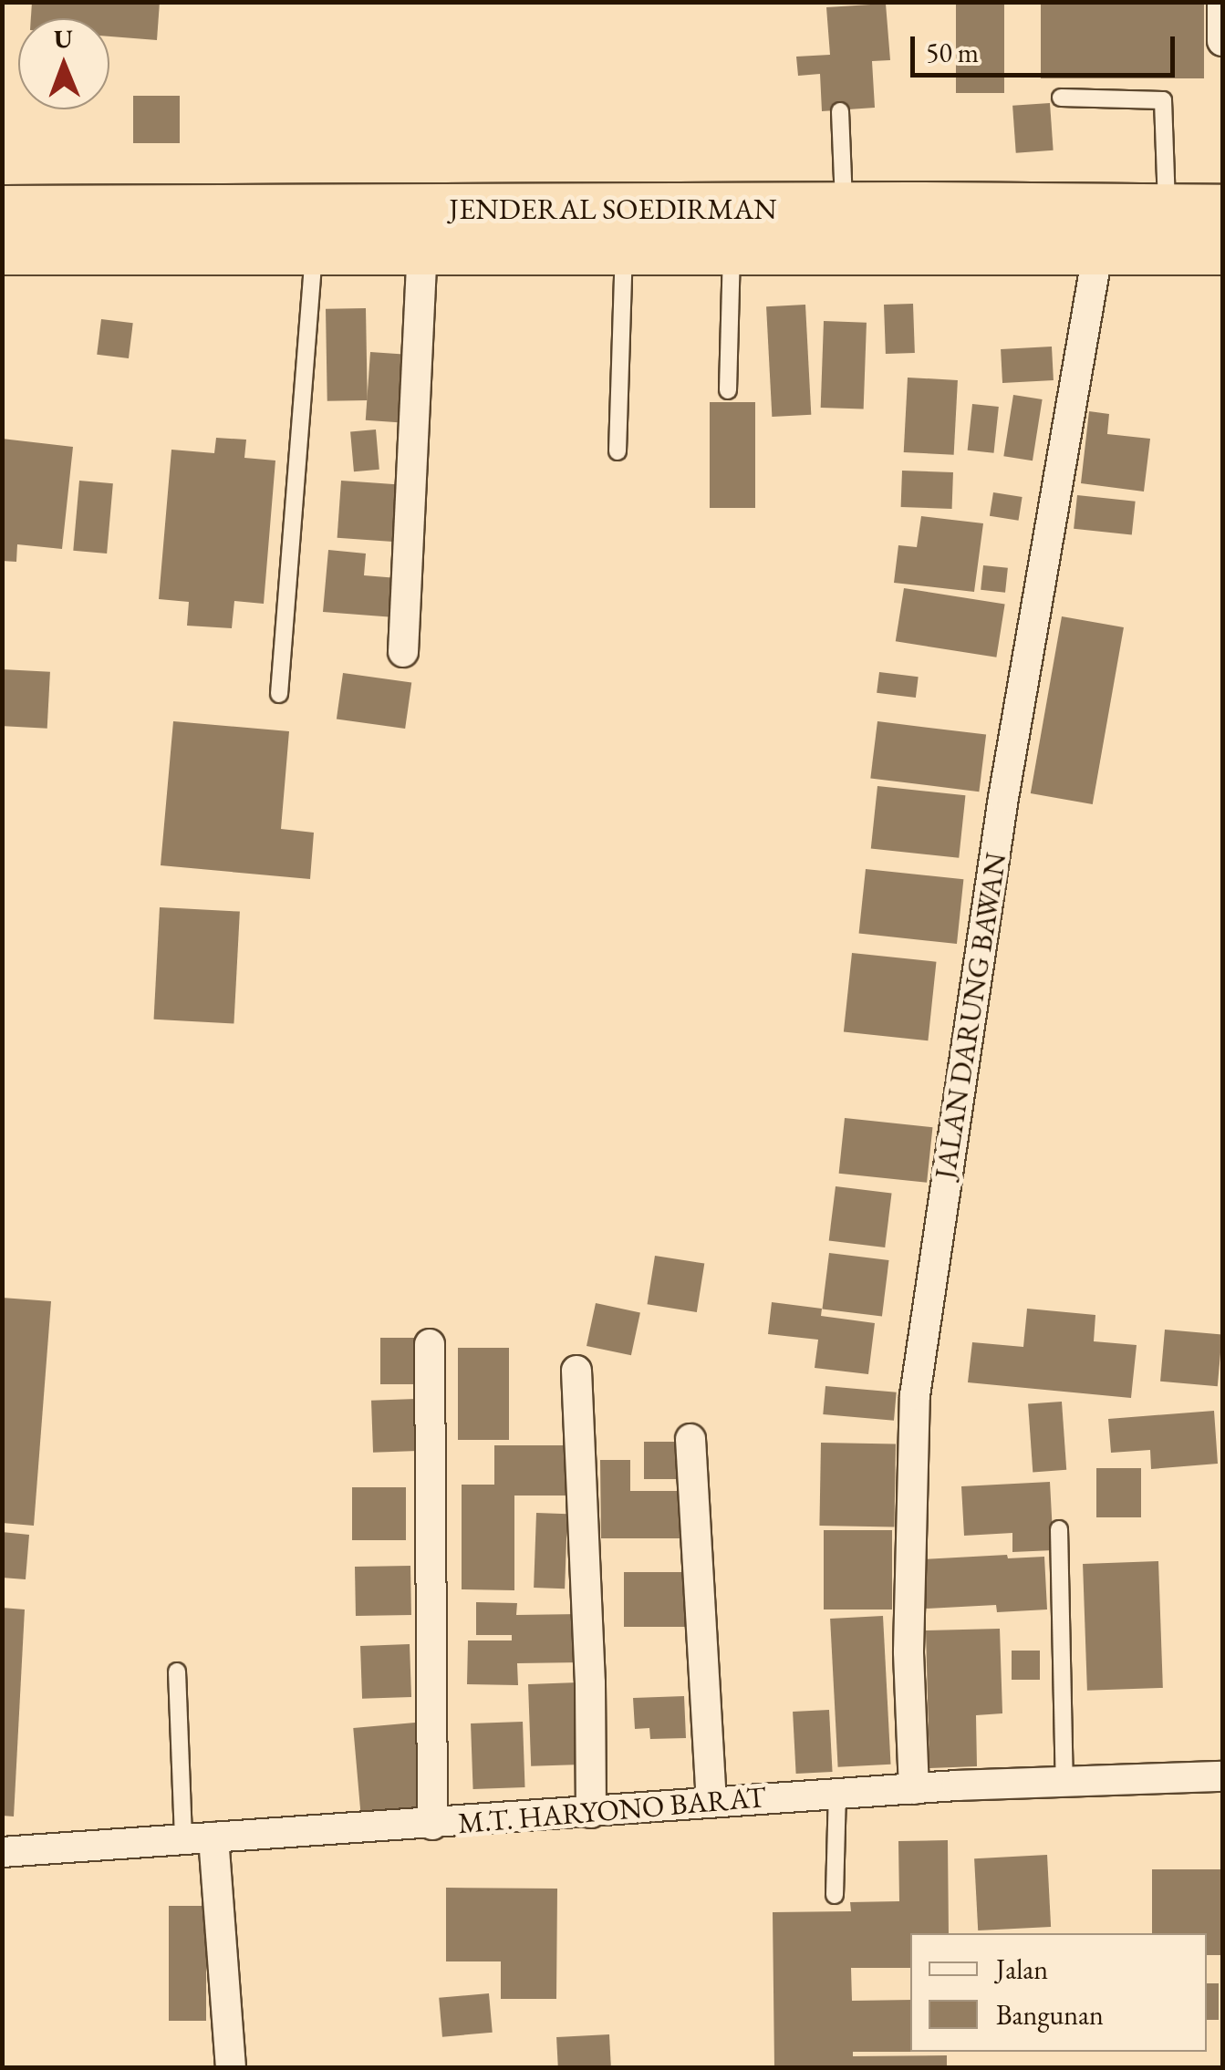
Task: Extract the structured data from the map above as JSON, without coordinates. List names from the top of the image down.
{
  "streets": {
    "highway": ["JENDERAL SOEDIRMAN"],
    "street": ["JALAN DARUNG BAWAN", "M.T. HARYONO BARAT"]
  },
  "crossings": [
    ["JENDERAL SOEDIRMAN", "JALAN DARUNG BAWAN"],
    ["JALAN DARUNG BAWAN", "M.T. HARYONO BARAT"]
  ],
  "legend": ["Jalan", "Bangunan"],
  "scale_bar": "50 m",
  "north": "top"
}
